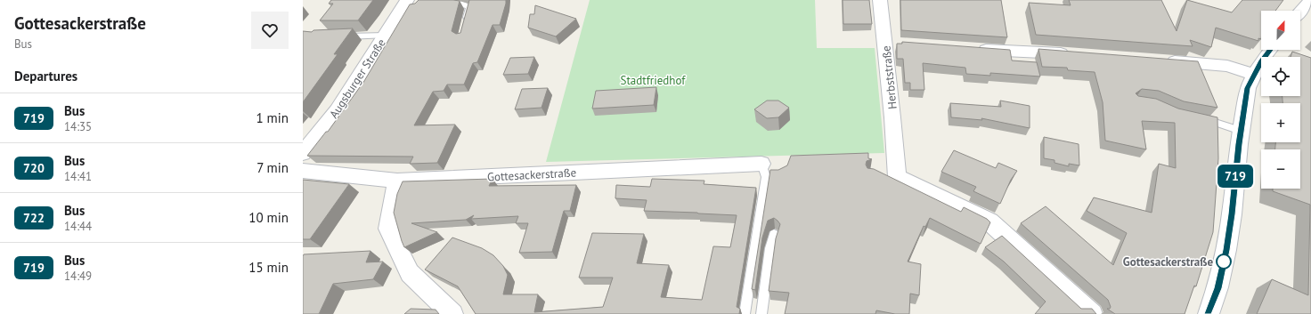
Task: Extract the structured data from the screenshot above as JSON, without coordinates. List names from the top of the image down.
{
  "streets": {
    "street": ["Herbststraße", "Augsburger Straße", "Gottesackerstraße"]
  },
  "parks": ["Stadtfriedhof"],
  "places": ["Gottesackerstraße"],
  "lines": ["bus line 719"],
  "north": "top",
  "page": {
    "heading": [
      ["Gottesackerstraße", "Bus"],
      "Departures"
    ],
    "on_map": "719",
    "map_buttons": ["+", "−"],
    "list": [
      {
        "mark": "719",
        "name": "Bus",
        "note": "14:35",
        "value": "1 min"
      },
      {
        "mark": "720",
        "name": "Bus",
        "note": "14:41",
        "value": "7 min"
      },
      {
        "mark": "722",
        "name": "Bus",
        "note": "14:44",
        "value": "10 min"
      },
      {
        "mark": "719",
        "name": "Bus",
        "note": "14:49",
        "value": "15 min"
      }
    ]
  }
}
